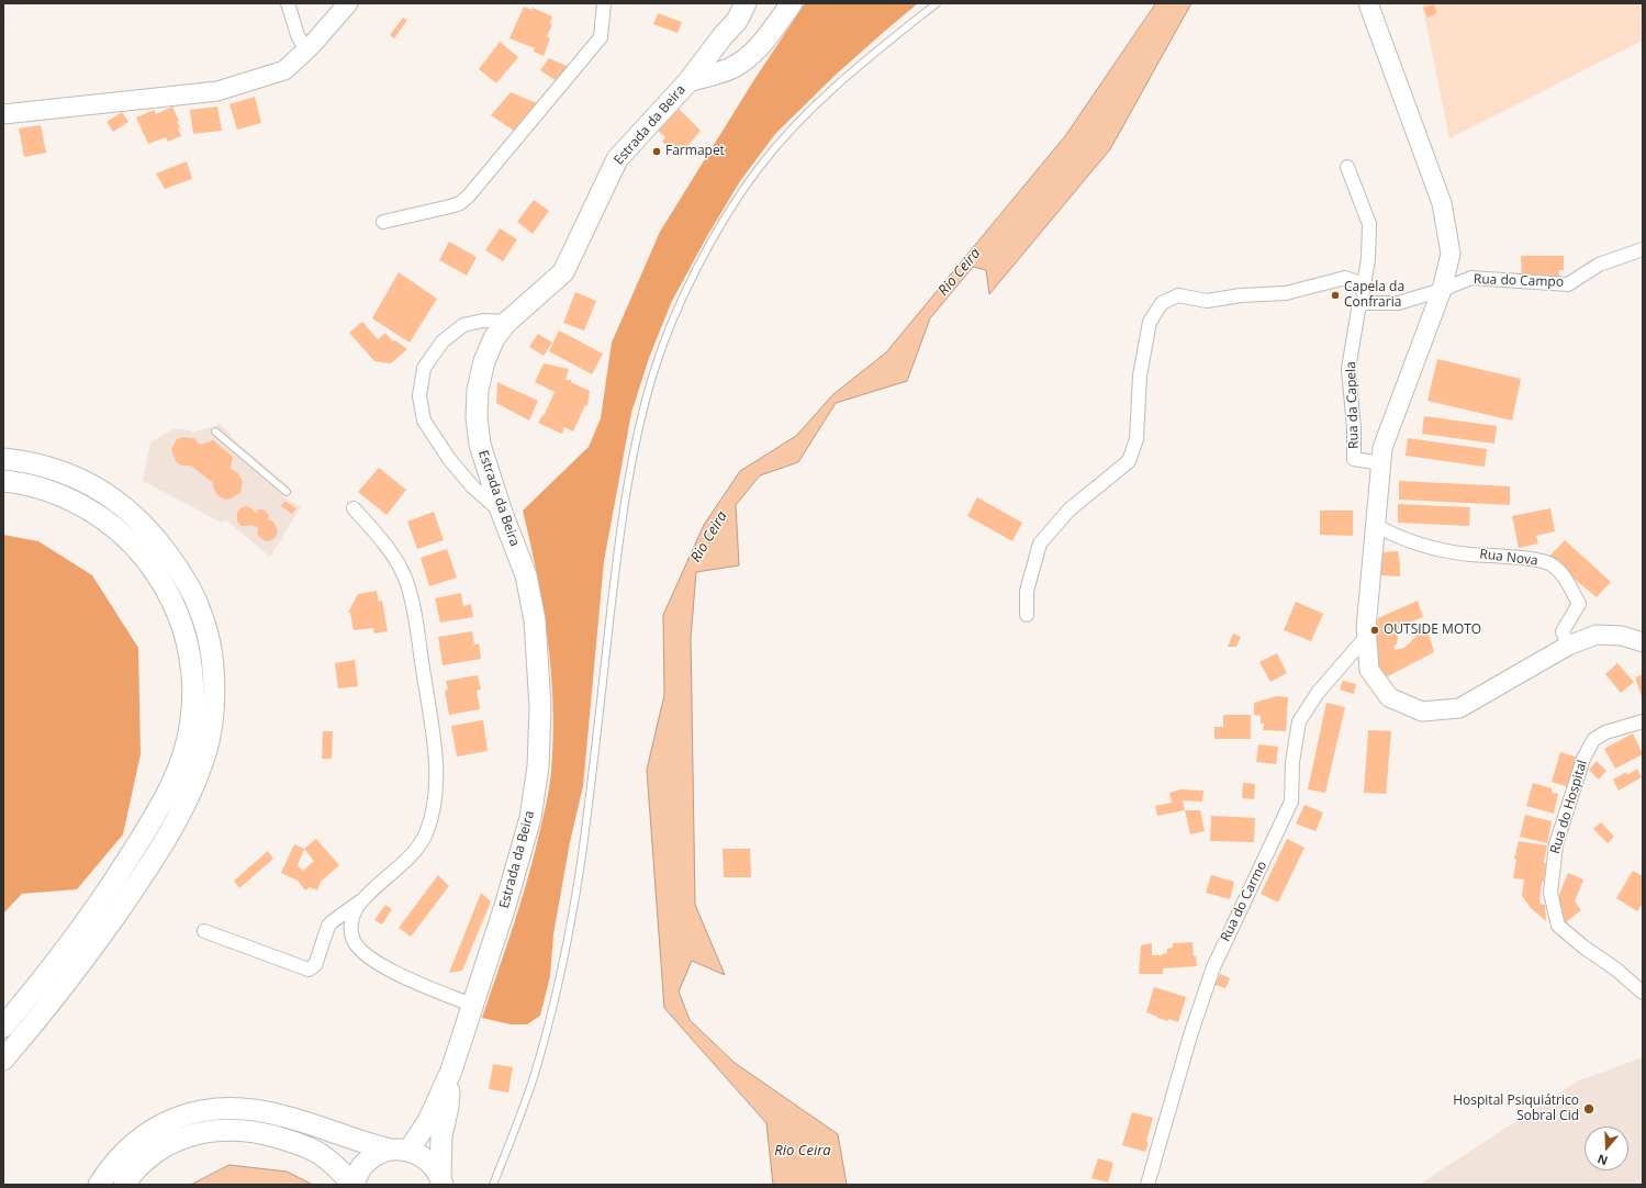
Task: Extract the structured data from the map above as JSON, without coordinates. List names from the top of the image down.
{
  "streets": {
    "main road": ["Estrada da Beira"],
    "street": [
      "Rua do Campo",
      "Rua da Capela",
      "Rua Nova",
      "Rua do Hospital",
      "Rua do Carmo"
    ]
  },
  "water": ["Rio Ceira"],
  "places": [
    "Farmapet",
    "Capela da Confraria",
    "OUTSIDE MOTO",
    "Hospital Psiquiátrico Sobral Cid"
  ],
  "north": "bottom"
}
